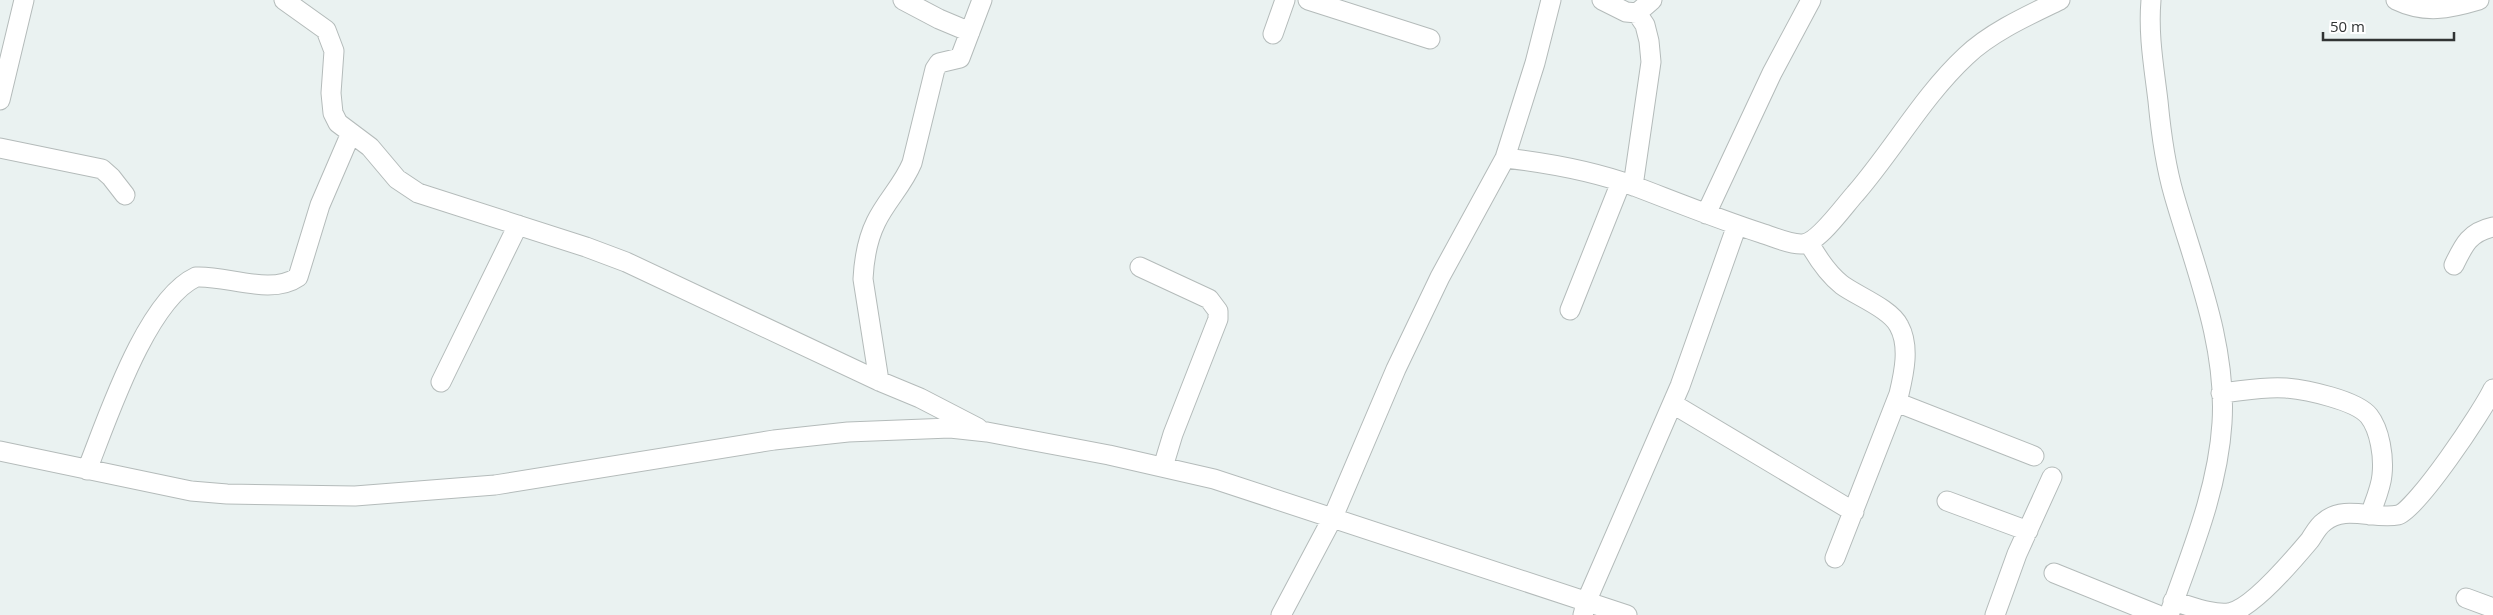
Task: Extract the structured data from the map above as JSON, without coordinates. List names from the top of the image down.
{
  "scale_bar": "50 m"
}
